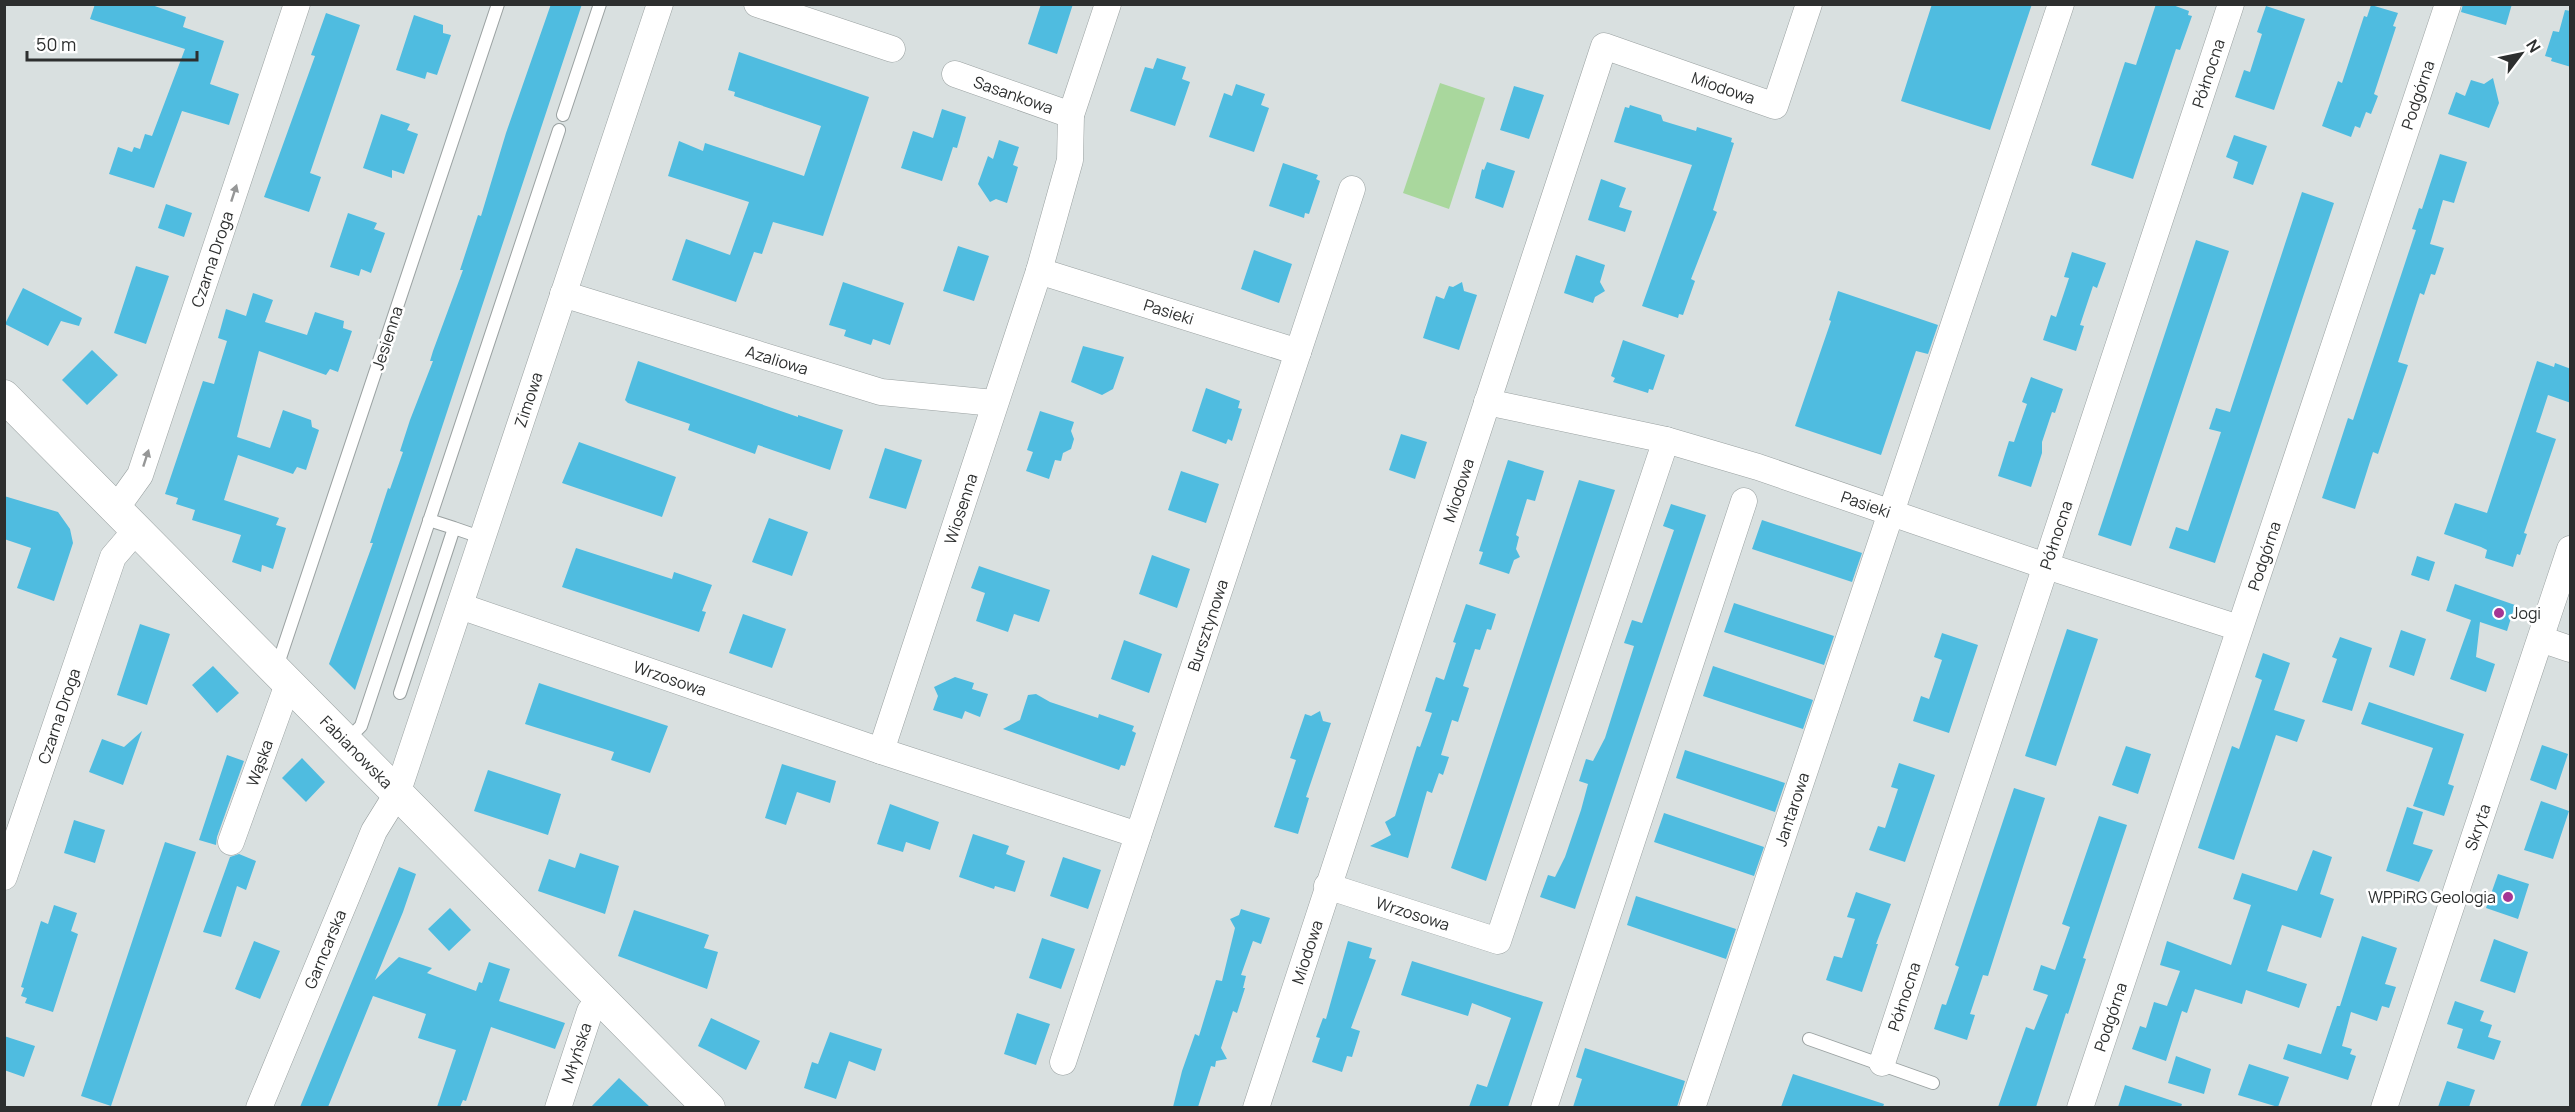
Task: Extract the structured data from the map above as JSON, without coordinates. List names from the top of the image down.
{
  "streets": {
    "street": [
      "Północna",
      "Miodowa",
      "Sasankowa",
      "Podgórna",
      "Czarna Droga",
      "Pasieki",
      "Azaliowa",
      "Zimowa",
      "Wiosenna",
      "Bursztynowa",
      "Wrzosowa",
      "Fabianowska",
      "Wąska",
      "Jantarowa",
      "Skryta",
      "Garncarska",
      "Młyńska"
    ],
    "lane": ["Jesienna"]
  },
  "crossings": [
    ["Północna", "Pasieki"],
    ["Miodowa", "Pasieki"],
    ["Miodowa", "Wrzosowa"],
    ["Sasankowa", "Wiosenna"],
    ["Podgórna", "Pasieki"],
    ["Czarna Droga", "Fabianowska"],
    ["Pasieki", "Wiosenna"],
    ["Pasieki", "Bursztynowa"],
    ["Pasieki", "Wrzosowa"],
    ["Pasieki", "Jantarowa"],
    ["Jesienna", "Fabianowska"],
    ["Jesienna", "Wąska"],
    ["Azaliowa", "Zimowa"],
    ["Azaliowa", "Wiosenna"],
    ["Zimowa", "Wrzosowa"],
    ["Zimowa", "Fabianowska"],
    ["Zimowa", "Garncarska"],
    ["Wiosenna", "Wrzosowa"],
    ["Fabianowska", "Wąska"],
    ["Fabianowska", "Garncarska"],
    ["Fabianowska", "Młyńska"]
  ],
  "one_way": ["Czarna Droga"],
  "places": ["Jogi", "WPPiRG Geologia"],
  "scale_bar": "50 m",
  "north": "top right"
}
